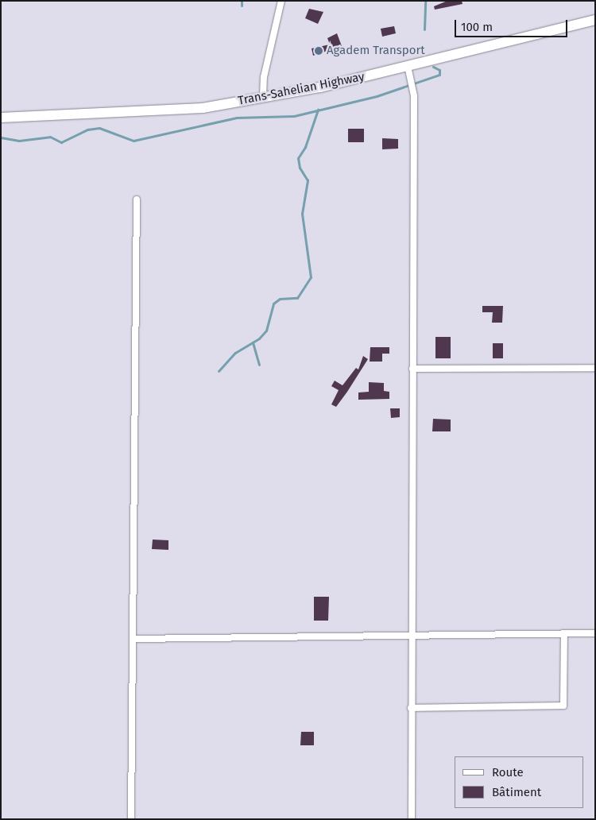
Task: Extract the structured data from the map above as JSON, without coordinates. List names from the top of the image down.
{
  "streets": {
    "highway": ["Trans-Sahelian Highway"]
  },
  "places": ["Agadem Transport"],
  "legend": ["Route", "Bâtiment"],
  "scale_bar": "100 m"
}
